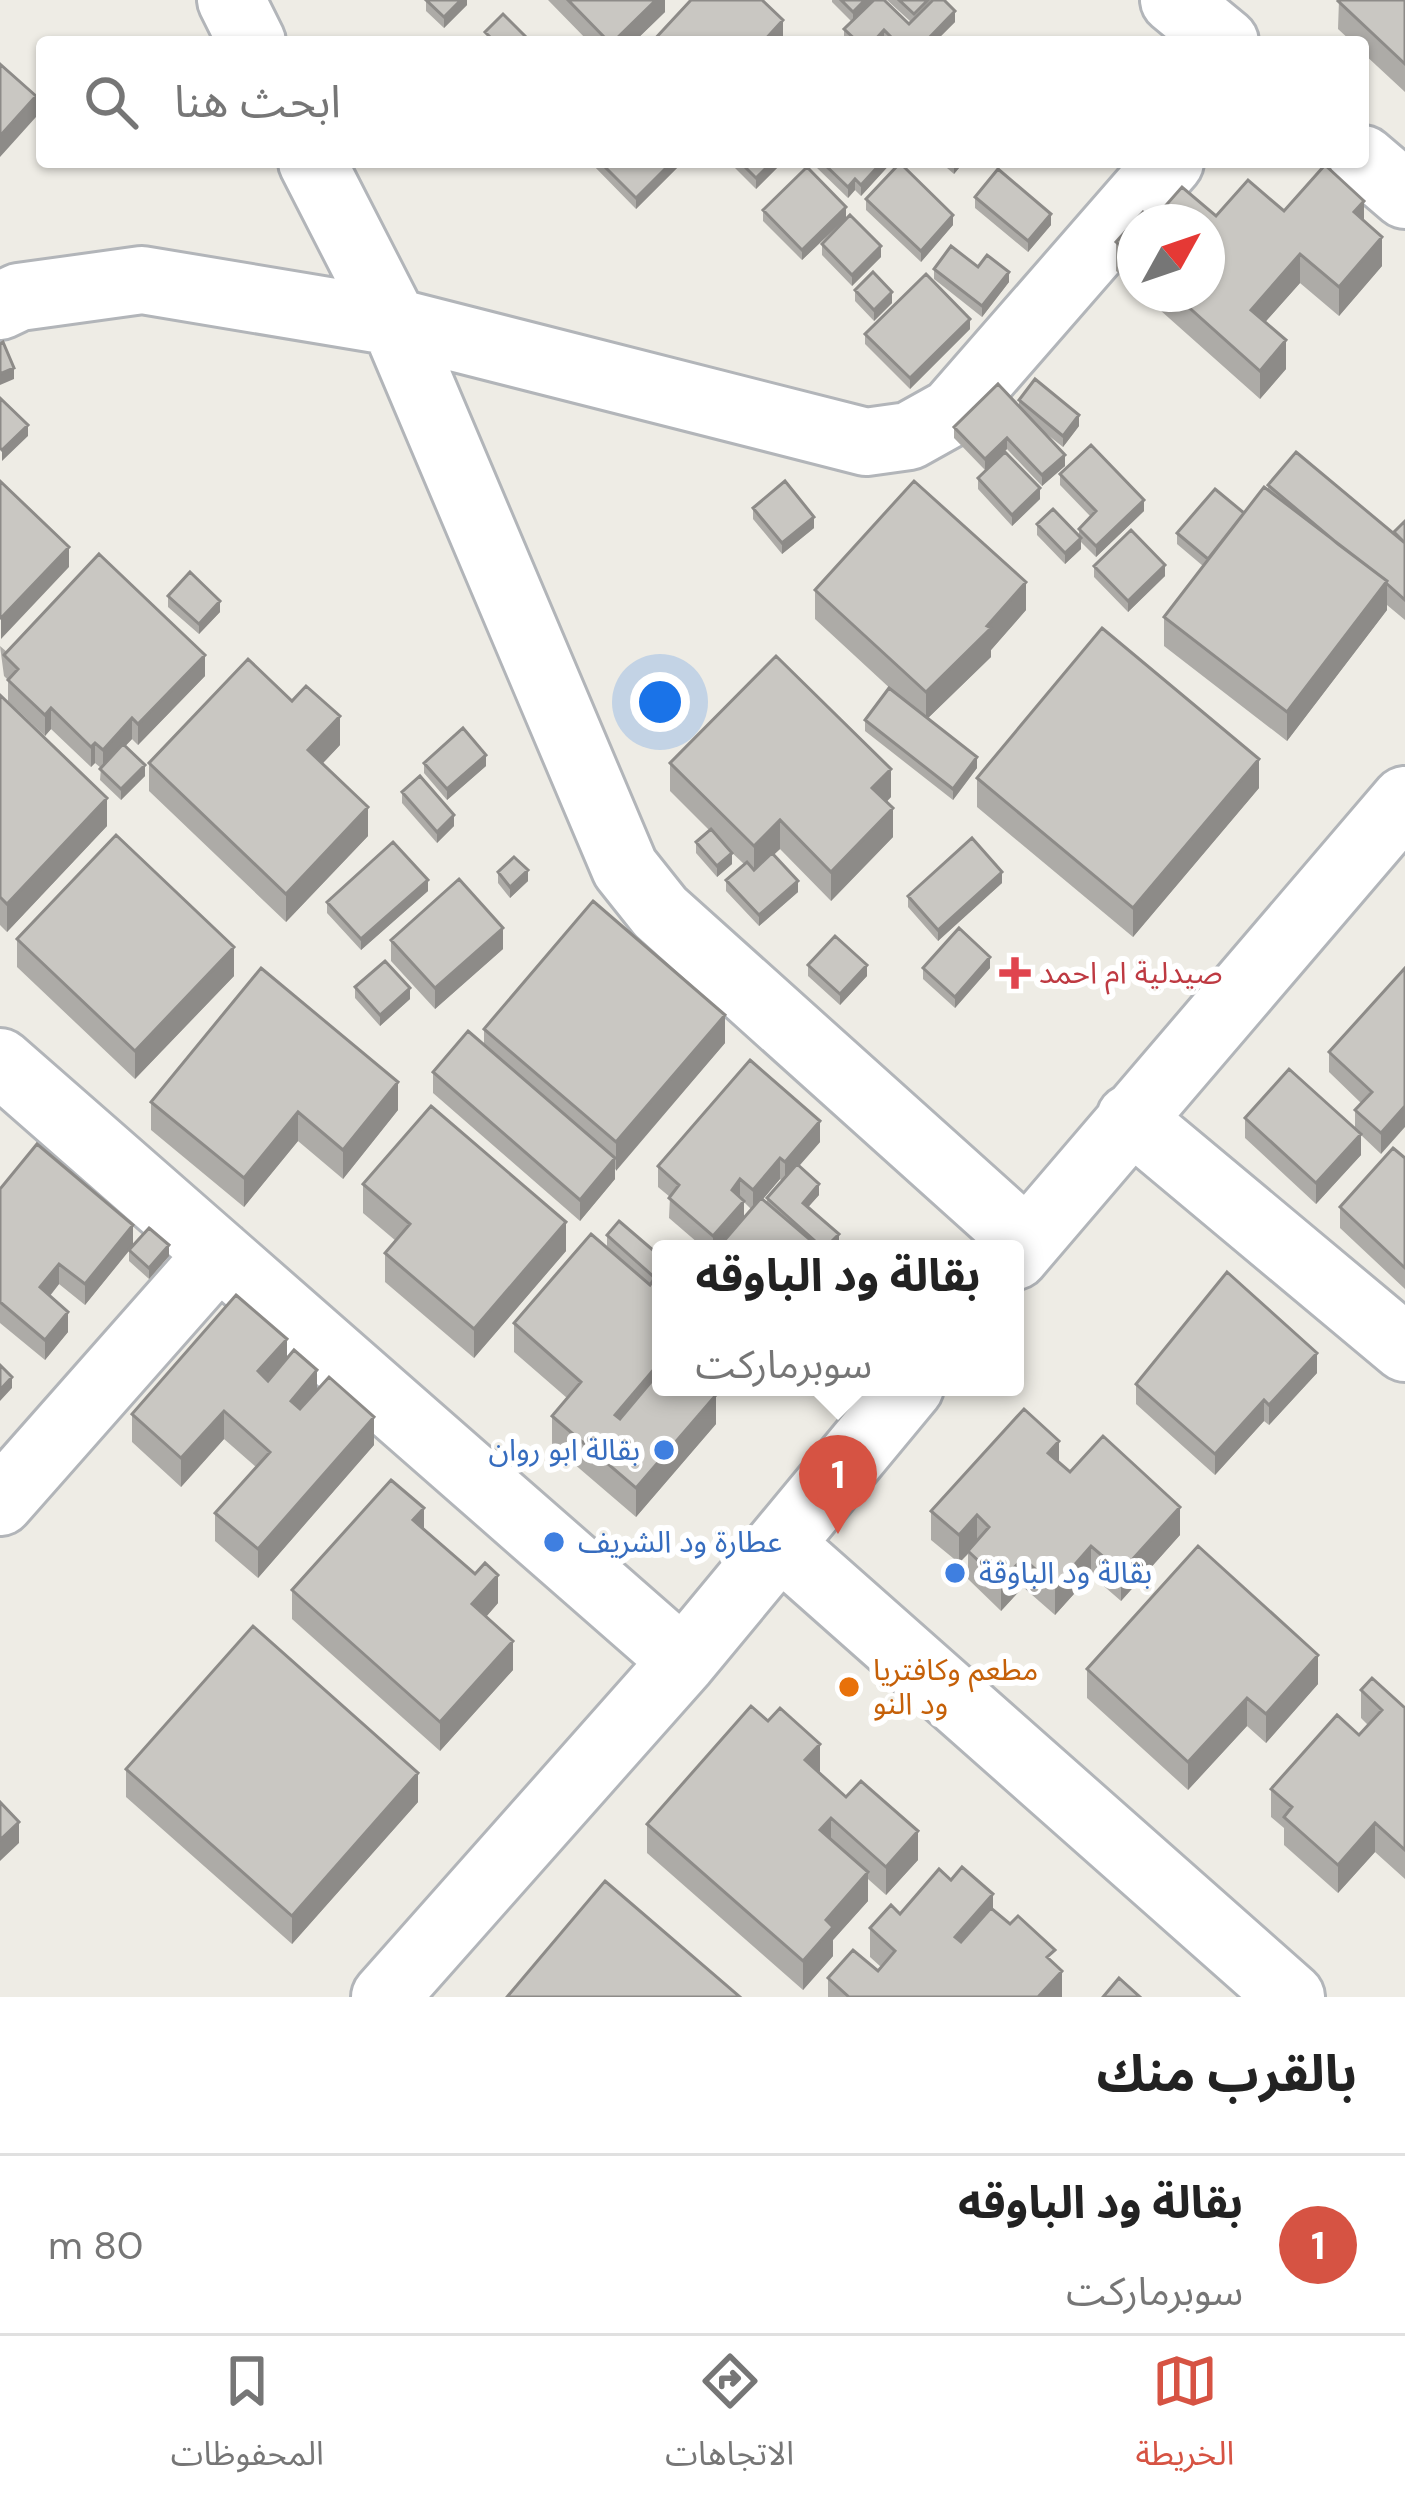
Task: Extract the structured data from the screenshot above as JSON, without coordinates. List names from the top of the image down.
{
  "places": {
    "health": ["صيدلية ام احمد"],
    "other": [
      "بقالة ابو روان",
      "عطارة ود الشريف",
      "بقالة ود الباوقة",
      "مطعم وكافتريا ود النو"
    ]
  },
  "north": "top right",
  "page": {
    "search": "ابحث هنا",
    "popup": ["بقالة ود الباوقه", "سوبرماركت"],
    "pins": "1",
    "heading": "بالقرب منك",
    "list": [
      {
        "mark": "1",
        "name": "بقالة ود الباوقه",
        "note": "سوبرماركت",
        "value": "80 m"
      }
    ],
    "nav": ["الخريطة", "الاتجاهات", "المحفوظات"]
  }
}
